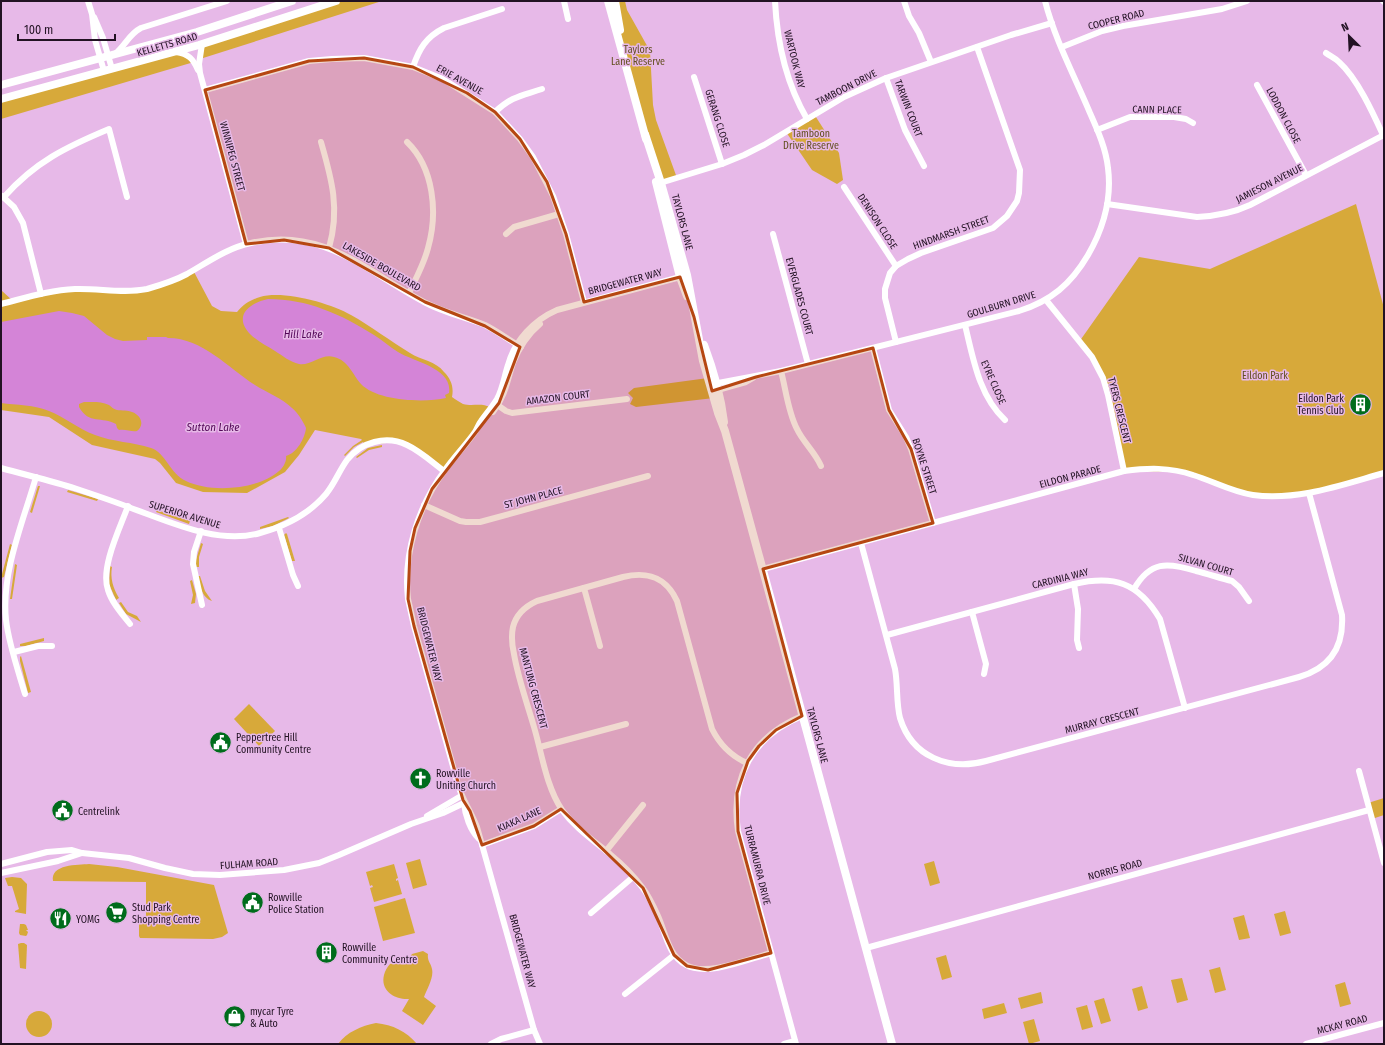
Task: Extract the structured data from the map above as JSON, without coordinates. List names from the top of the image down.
{
  "streets": {
    "main road": ["KELLETTS ROAD", "TAYLORS LANE"],
    "street": [
      "COOPER ROAD",
      "WARTOOK WAY",
      "ERIE AVENUE",
      "TAMBOON DRIVE",
      "TARWIN COURT",
      "CANN PLACE",
      "LODDON CLOSE",
      "GERANG CLOSE",
      "WINNIPEG STREET",
      "JAMIESON AVENUE",
      "DENISON CLOSE",
      "HINDMARSH STREET",
      "LAKESIDE BOULEVARD",
      "BRIDGEWATER WAY",
      "EVERGLADES COURT",
      "GOULBURN DRIVE",
      "EYRE CLOSE",
      "AMAZON COURT",
      "TYERS CRESCENT",
      "BOYNE STREET",
      "EILDON PARADE",
      "ST JOHN PLACE",
      "SUPERIOR AVENUE",
      "SILVAN COURT",
      "CARDINIA WAY",
      "MANTUNG CRESCENT",
      "MURRAY CRESCENT",
      "KIAKA LANE",
      "FULHAM ROAD",
      "TURRAMURRA DRIVE",
      "NORRIS ROAD",
      "MCKAY ROAD"
    ]
  },
  "crossings": [
    ["COOPER ROAD", "GOULBURN DRIVE"],
    ["KELLETTS ROAD", "WINNIPEG STREET"],
    ["WARTOOK WAY", "TAMBOON DRIVE"],
    ["ERIE AVENUE", "WINNIPEG STREET"],
    ["ERIE AVENUE", "BRIDGEWATER WAY"],
    ["TAMBOON DRIVE", "TARWIN COURT"],
    ["TAMBOON DRIVE", "GERANG CLOSE"],
    ["TAMBOON DRIVE", "TAYLORS LANE"],
    ["TAMBOON DRIVE", "HINDMARSH STREET"],
    ["TAMBOON DRIVE", "GOULBURN DRIVE"],
    ["CANN PLACE", "GOULBURN DRIVE"],
    ["LODDON CLOSE", "JAMIESON AVENUE"],
    ["WINNIPEG STREET", "LAKESIDE BOULEVARD"],
    ["JAMIESON AVENUE", "GOULBURN DRIVE"],
    ["DENISON CLOSE", "HINDMARSH STREET"],
    ["TAYLORS LANE", "BRIDGEWATER WAY"],
    ["TAYLORS LANE", "GOULBURN DRIVE"],
    ["TAYLORS LANE", "EILDON PARADE"],
    ["TAYLORS LANE", "TURRAMURRA DRIVE"],
    ["TAYLORS LANE", "NORRIS ROAD"],
    ["LAKESIDE BOULEVARD", "BRIDGEWATER WAY"],
    ["BRIDGEWATER WAY", "AMAZON COURT"],
    ["BRIDGEWATER WAY", "ST JOHN PLACE"],
    ["BRIDGEWATER WAY", "SUPERIOR AVENUE"],
    ["BRIDGEWATER WAY", "KIAKA LANE"],
    ["BRIDGEWATER WAY", "FULHAM ROAD"],
    ["EVERGLADES COURT", "GOULBURN DRIVE"],
    ["GOULBURN DRIVE", "EYRE CLOSE"],
    ["GOULBURN DRIVE", "TYERS CRESCENT"],
    ["GOULBURN DRIVE", "BOYNE STREET"],
    ["TYERS CRESCENT", "EILDON PARADE"],
    ["BOYNE STREET", "EILDON PARADE"],
    ["EILDON PARADE", "MURRAY CRESCENT"],
    ["SILVAN COURT", "CARDINIA WAY"],
    ["CARDINIA WAY", "MURRAY CRESCENT"],
    ["MANTUNG CRESCENT", "KIAKA LANE"],
    ["MANTUNG CRESCENT", "TURRAMURRA DRIVE"]
  ],
  "water": ["Hill Lake", "Sutton Lake"],
  "parks": ["Taylors Lane Reserve", "Tamboon Drive Reserve", "Eildon Park"],
  "places": {
    "building": ["Eildon Park Tennis Club", "Rowville Community Centre"],
    "public building": ["Peppertree Hill Community Centre", "Centrelink", "Rowville Police Station"],
    "church": ["Rowville Uniting Church"],
    "supermarket": ["Stud Park Shopping Centre"],
    "restaurant": ["YOMG"],
    "shop": ["mycar Tyre & Auto"]
  },
  "scale_bar": "100 m",
  "north": "top left"
}
